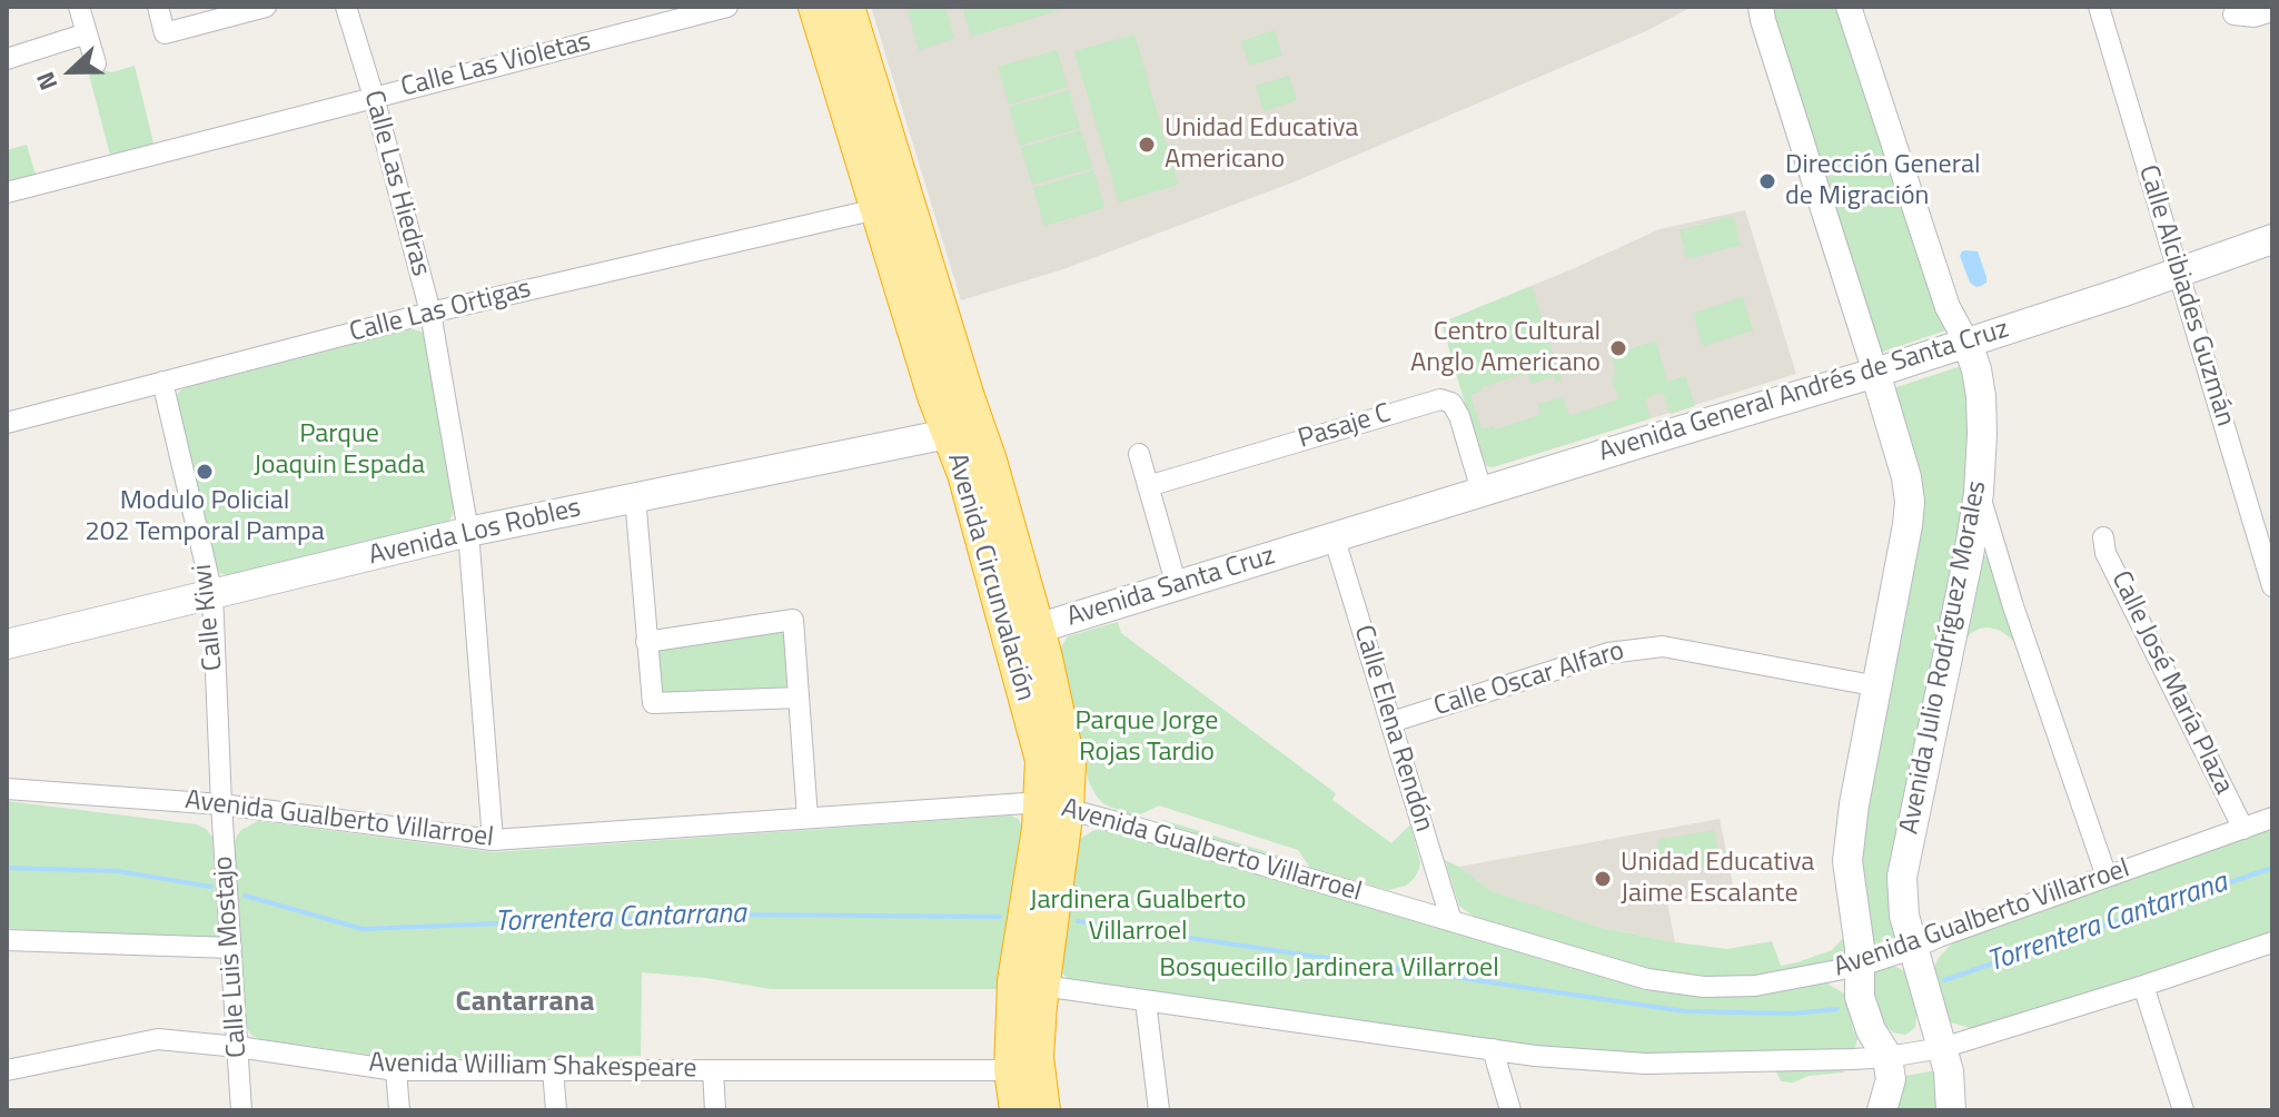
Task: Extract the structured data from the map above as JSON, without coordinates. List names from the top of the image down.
{
  "streets": {
    "highway": ["Avenida Circunvalación"],
    "main road": [
      "Avenida General Andrés de Santa Cruz",
      "Avenida Los Robles",
      "Avenida Santa Cruz",
      "Avenida Julio Rodríguez Morales"
    ],
    "street": [
      "Calle Las Violetas",
      "Calle Las Hiedras",
      "Calle Alcibiades Guzmán",
      "Calle Las Ortigas",
      "Pasaje C",
      "Calle Kiwi",
      "Calle Oscar Alfaro",
      "Calle José María Plaza",
      "Calle Elena Rendón",
      "Avenida Gualberto Villarroel",
      "Calle Luis Mostajo",
      "Avenida William Shakespeare"
    ]
  },
  "crossings": [
    ["Calle Las Violetas", "Calle Las Hiedras"],
    ["Calle Las Hiedras", "Calle Las Ortigas"],
    ["Calle Las Hiedras", "Avenida Los Robles"],
    ["Calle Las Hiedras", "Avenida Gualberto Villarroel"],
    ["Calle Alcibiades Guzmán", "Avenida General Andrés de Santa Cruz"],
    ["Calle Las Ortigas", "Avenida Circunvalación"],
    ["Calle Las Ortigas", "Calle Kiwi"],
    ["Avenida General Andrés de Santa Cruz", "Pasaje C"],
    ["Avenida General Andrés de Santa Cruz", "Avenida Santa Cruz"],
    ["Avenida General Andrés de Santa Cruz", "Avenida Julio Rodríguez Morales"],
    ["Avenida General Andrés de Santa Cruz", "Calle Elena Rendón"],
    ["Avenida Los Robles", "Avenida Circunvalación"],
    ["Avenida Los Robles", "Calle Kiwi"],
    ["Avenida Circunvalación", "Avenida Santa Cruz"],
    ["Avenida Circunvalación", "Avenida Gualberto Villarroel"],
    ["Avenida Circunvalación", "Avenida William Shakespeare"],
    ["Avenida Santa Cruz", "Calle Elena Rendón"],
    ["Calle Kiwi", "Avenida Gualberto Villarroel"],
    ["Calle Kiwi", "Calle Luis Mostajo"],
    ["Avenida Julio Rodríguez Morales", "Avenida Gualberto Villarroel"],
    ["Calle Oscar Alfaro", "Calle Elena Rendón"],
    ["Calle José María Plaza", "Avenida Gualberto Villarroel"],
    ["Calle Elena Rendón", "Avenida Gualberto Villarroel"],
    ["Avenida Gualberto Villarroel", "Calle Luis Mostajo"],
    ["Calle Luis Mostajo", "Avenida William Shakespeare"]
  ],
  "districts": ["Cantarrana"],
  "water": ["Torrentera Cantarrana"],
  "parks": [
    "Parque Joaquin Espada",
    "Parque Jorge Rojas Tardio",
    "Jardinera Gualberto Villarroel",
    "Bosquecillo Jardinera Villarroel"
  ],
  "places": [
    "Unidad Educativa Americano",
    "Dirección General de Migración",
    "Centro Cultural Anglo Americano",
    "Modulo Policial 202 Temporal Pampa",
    "Unidad Educativa Jaime Escalante"
  ],
  "north": "left"
}
